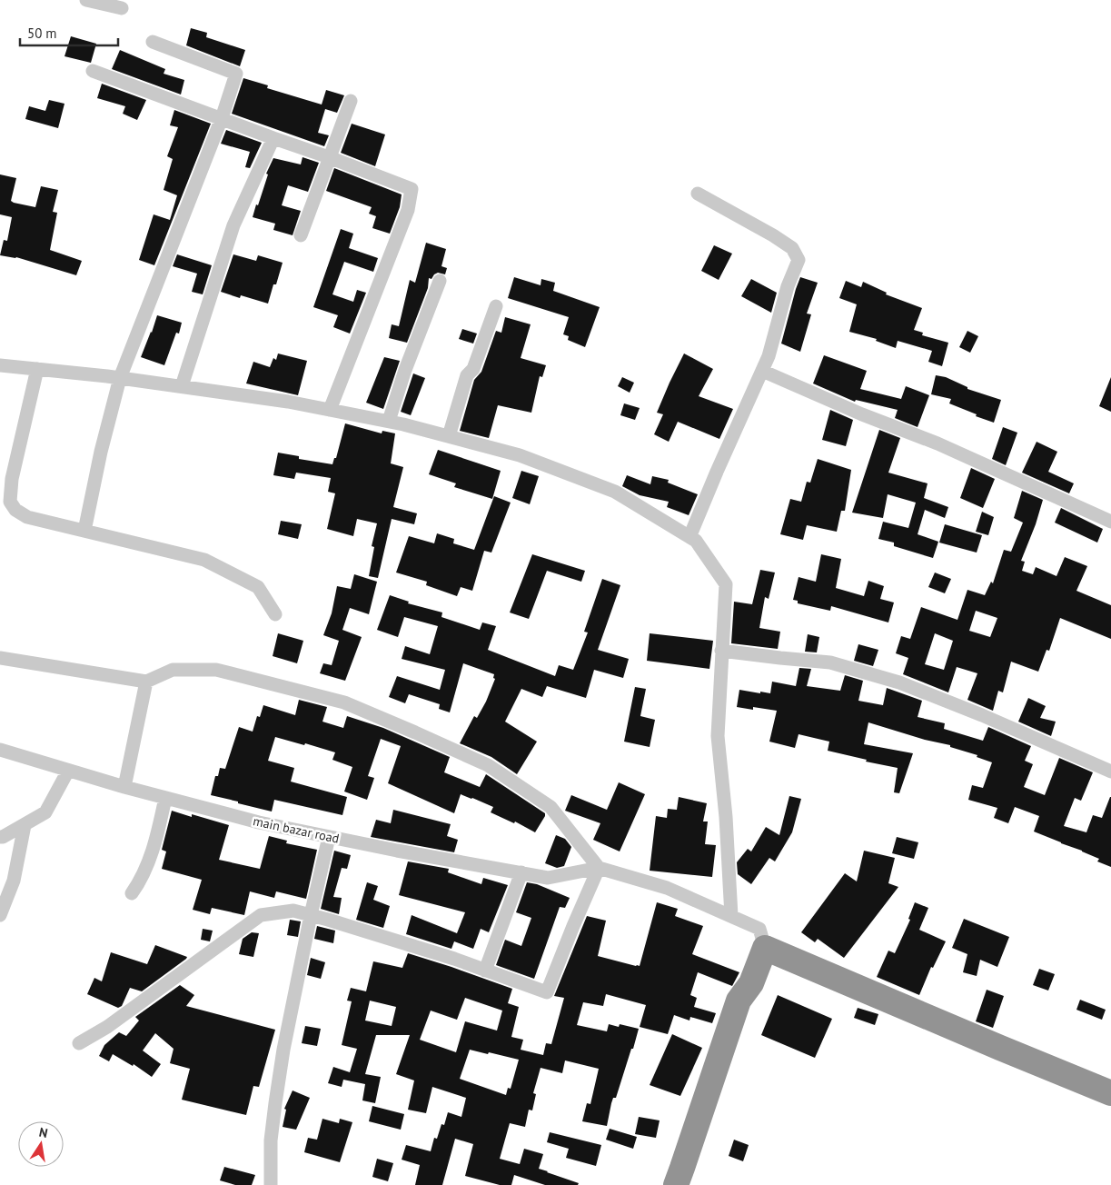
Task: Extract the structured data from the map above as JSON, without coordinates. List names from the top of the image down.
{
  "streets": {
    "street": ["main bazar road"]
  },
  "scale_bar": "50 m",
  "north": "top"
}
